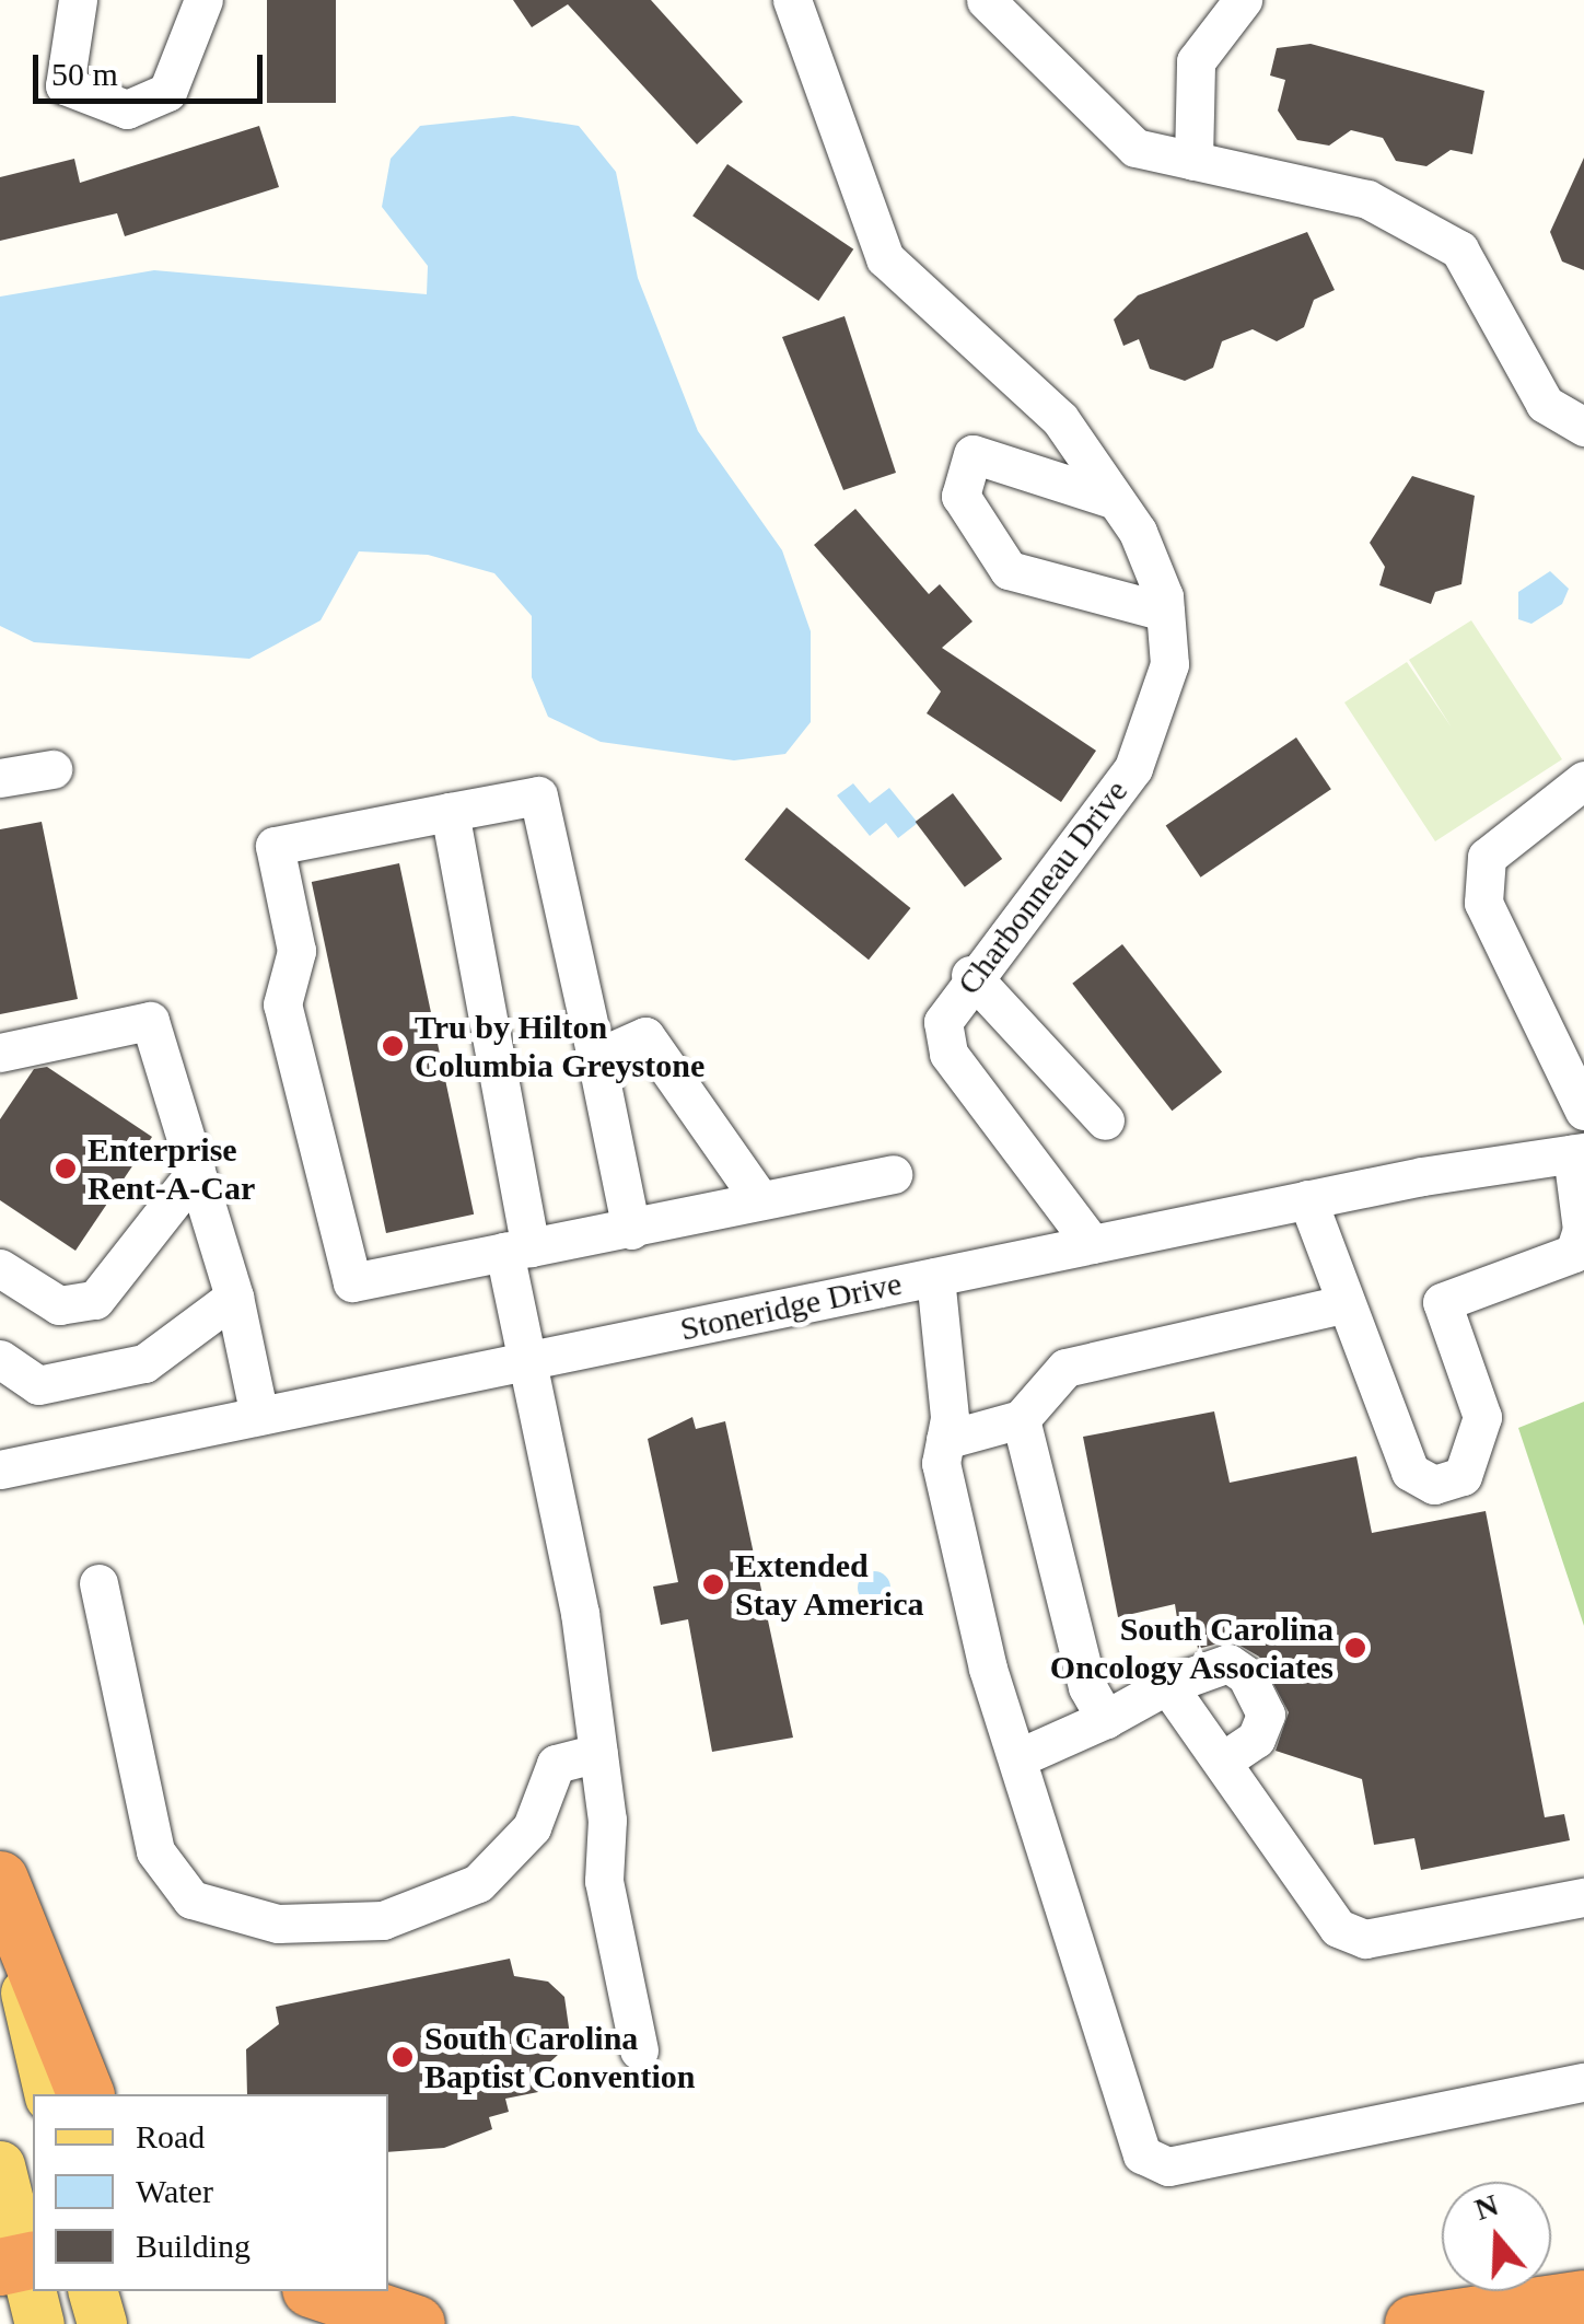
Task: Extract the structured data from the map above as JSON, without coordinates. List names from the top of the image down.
{
  "streets": {
    "street": ["Charbonneau Drive", "Stoneridge Drive"]
  },
  "crossings": [
    ["Charbonneau Drive", "Stoneridge Drive"]
  ],
  "places": [
    "Tru by Hilton Columbia Greystone",
    "Enterprise Rent-A-Car",
    "Extended Stay America",
    "South Carolina Oncology Associates",
    "South Carolina Baptist Convention"
  ],
  "legend": ["Road", "Water", "Building"],
  "scale_bar": "50 m",
  "north": "top"
}
